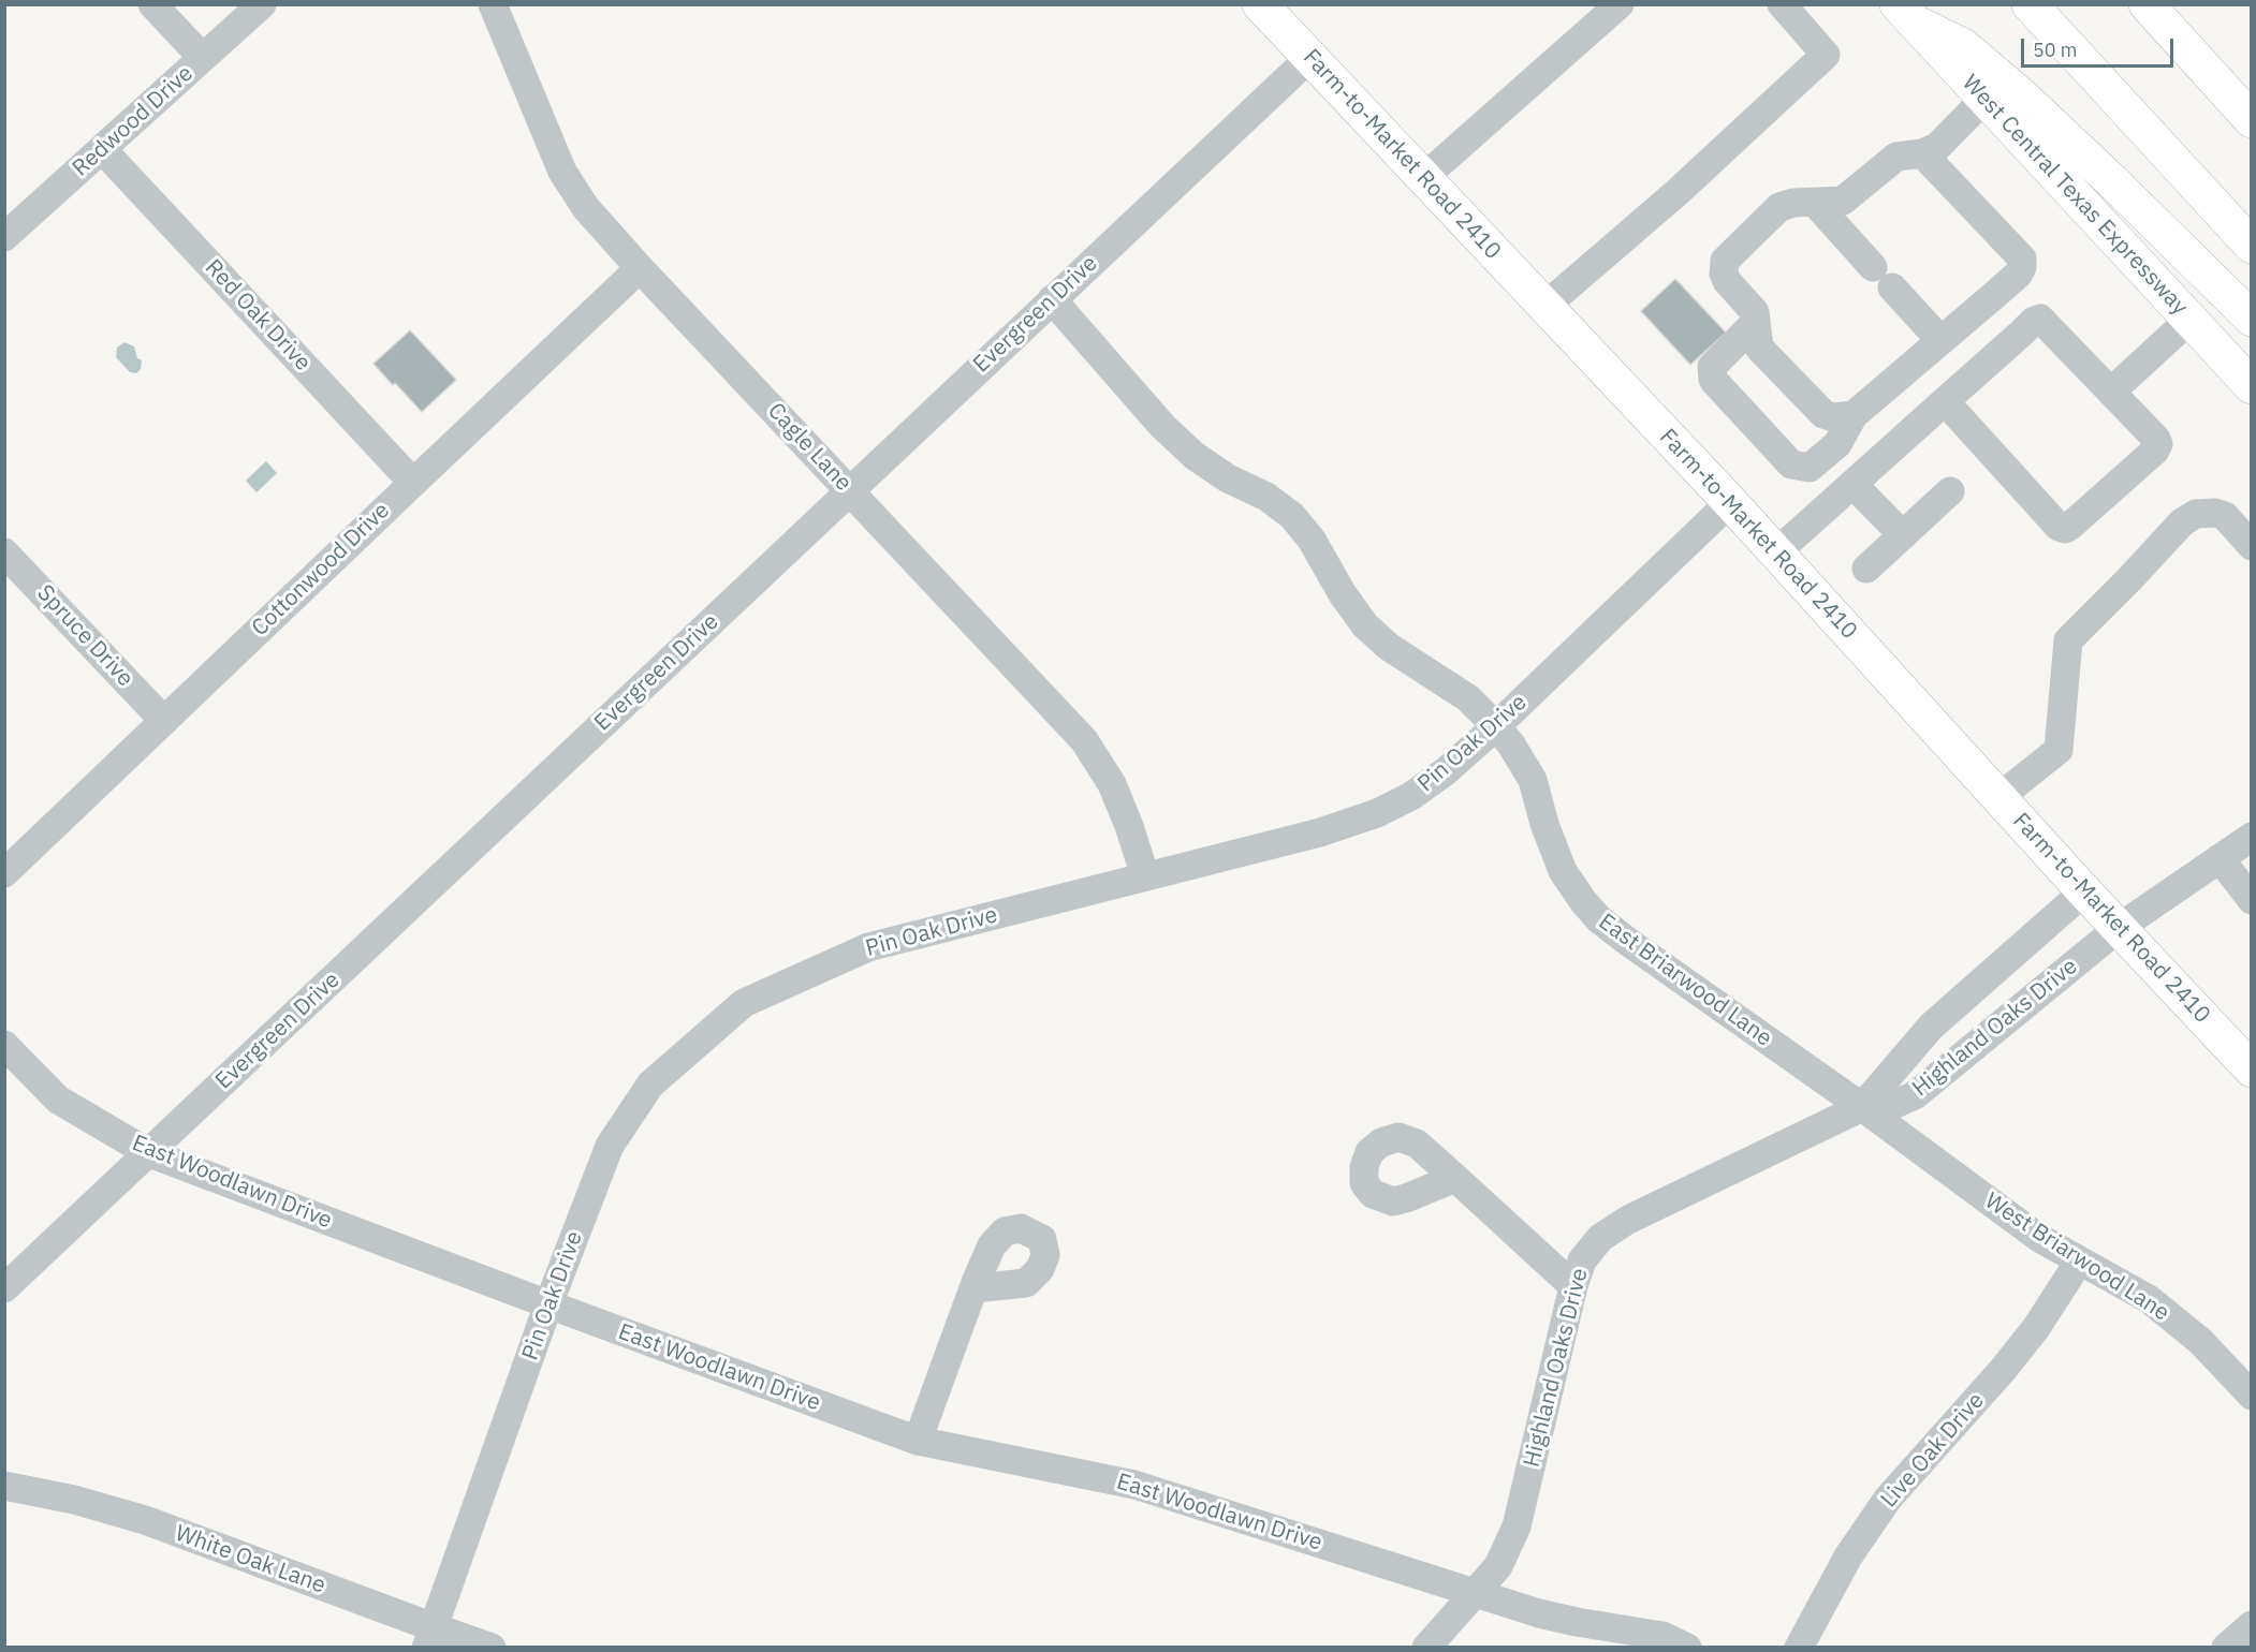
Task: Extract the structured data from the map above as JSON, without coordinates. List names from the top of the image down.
{
  "streets": {
    "main road": ["Farm-to-Market Road 2410", "West Central Texas Expressway"],
    "street": [
      "Redwood Drive",
      "Evergreen Drive",
      "Red Oak Drive",
      "Cagle Lane",
      "Cottonwood Drive",
      "Spruce Drive",
      "Pin Oak Drive",
      "East Briarwood Lane",
      "Highland Oaks Drive",
      "East Woodlawn Drive",
      "West Briarwood Lane",
      "Live Oak Drive",
      "White Oak Lane"
    ]
  },
  "crossings": [
    ["Redwood Drive", "Red Oak Drive"],
    ["Farm-to-Market Road 2410", "Evergreen Drive"],
    ["Farm-to-Market Road 2410", "Pin Oak Drive"],
    ["Farm-to-Market Road 2410", "Highland Oaks Drive"],
    ["Evergreen Drive", "Cagle Lane"],
    ["Evergreen Drive", "East Briarwood Lane"],
    ["Evergreen Drive", "East Woodlawn Drive"],
    ["Red Oak Drive", "Cottonwood Drive"],
    ["Cagle Lane", "Cottonwood Drive"],
    ["Cagle Lane", "Pin Oak Drive"],
    ["Cottonwood Drive", "Spruce Drive"],
    ["Pin Oak Drive", "East Briarwood Lane"],
    ["Pin Oak Drive", "East Woodlawn Drive"],
    ["Pin Oak Drive", "White Oak Lane"],
    ["East Briarwood Lane", "Highland Oaks Drive"],
    ["East Briarwood Lane", "West Briarwood Lane"],
    ["Highland Oaks Drive", "East Woodlawn Drive"],
    ["Highland Oaks Drive", "West Briarwood Lane"],
    ["West Briarwood Lane", "Live Oak Drive"]
  ],
  "scale_bar": "50 m"
}
